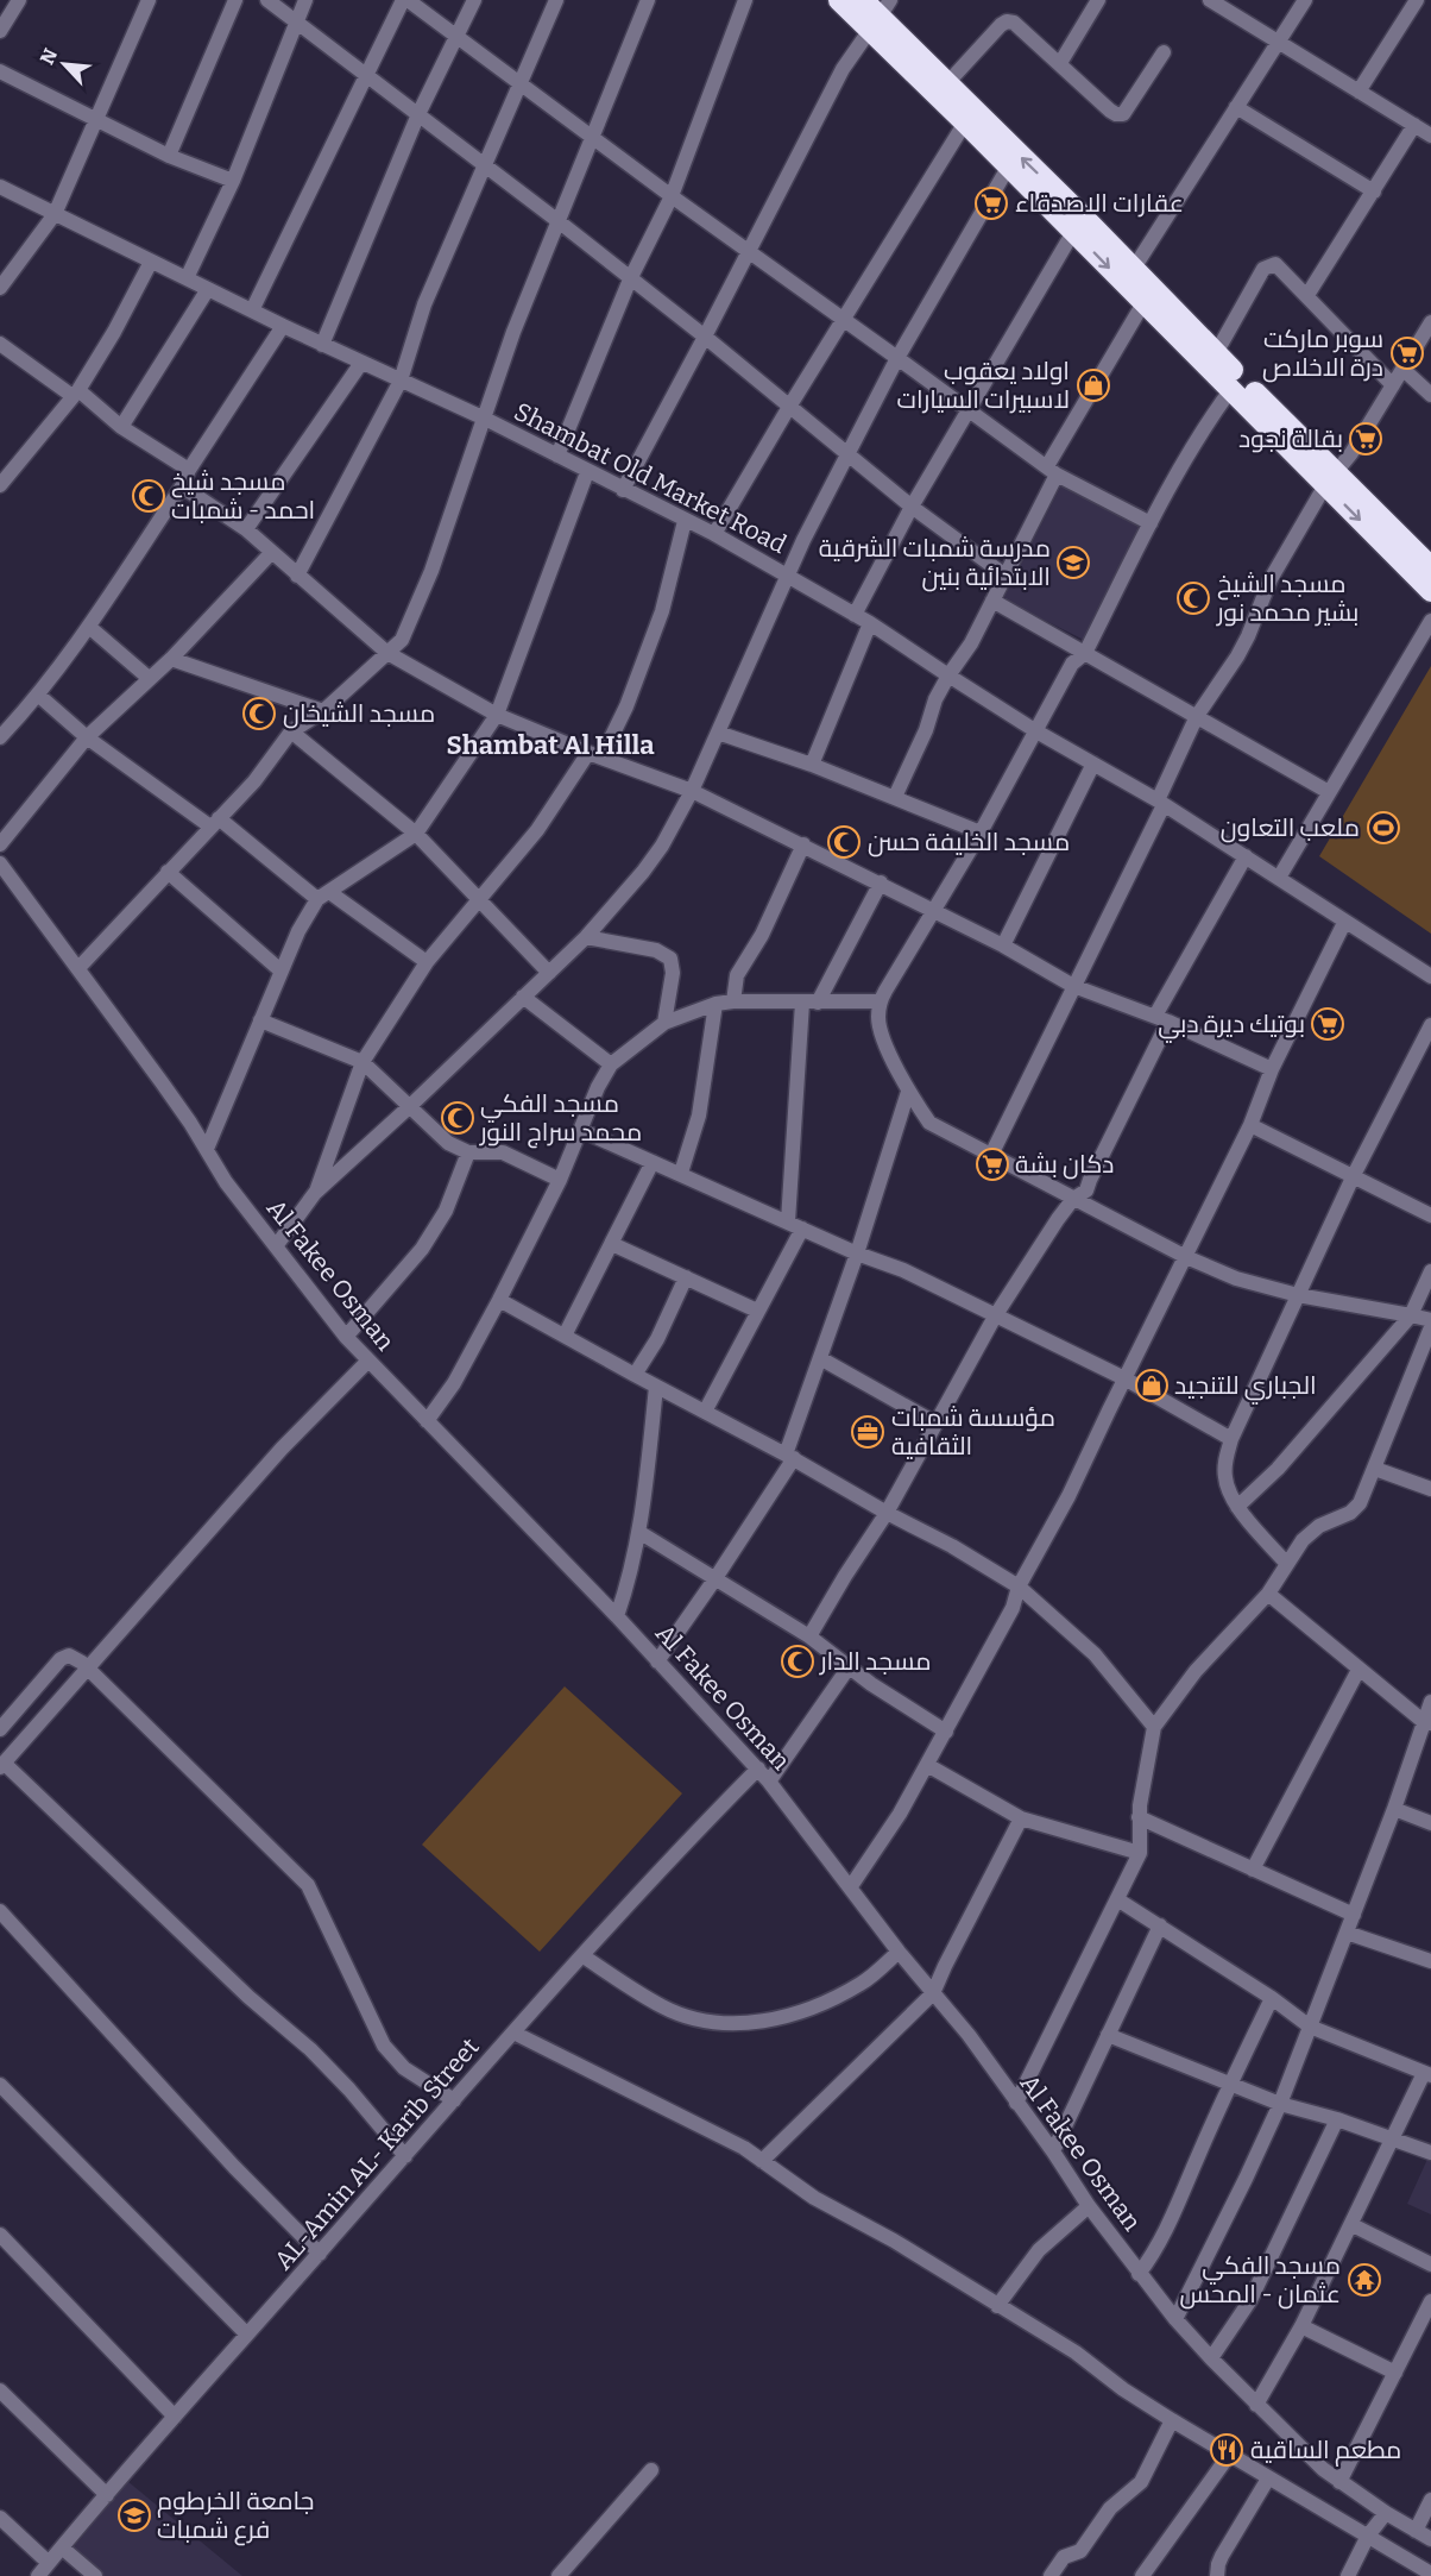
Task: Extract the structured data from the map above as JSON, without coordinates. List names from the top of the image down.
{
  "streets": {
    "street": ["Shambat Old Market Road", "Al Fakee Osman", "AL-Amin AL- Karib Street"]
  },
  "crossings": [
    ["Al Fakee Osman", "AL-Amin AL- Karib Street"]
  ],
  "districts": ["Shambat Al Hilla"],
  "places": {
    "supermarket": [
      "عقارات الاصدقاء",
      "سوبر ماركت درة الاخلاص",
      "بقالة نجود",
      "بوتيك ديرة دبي",
      "دكان بشة"
    ],
    "shop": ["اولاد يعقوب لاسبيرات السيارات", "الجباري للتنجيد"],
    "mosque": [
      "مسجد شيخ احمد - شمبات",
      "مسجد الشيخ بشير محمد نور",
      "مسجد الشيخان",
      "مسجد الخليفة حسن",
      "مسجد الفكي محمد سراج النور",
      "مسجد الدار"
    ],
    "school or university": ["مدرسة شمبات الشرقية الابتدائية بنين", "جامعة الخرطوم فرع شمبات"],
    "sports": ["ملعب التعاون"],
    "office": ["مؤسسة شمبات الثقافية"],
    "temple": ["مسجد الفكي عثمان - المحس"],
    "restaurant": ["مطعم الساقية"]
  },
  "north": "top left"
}
